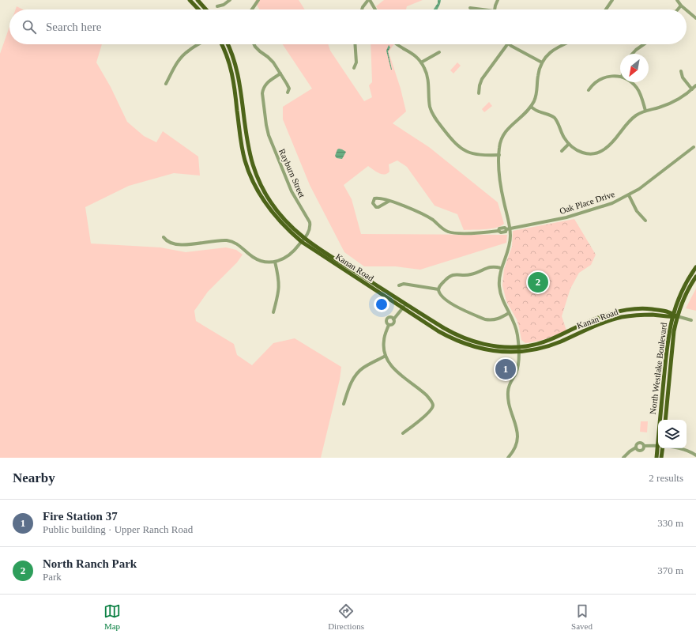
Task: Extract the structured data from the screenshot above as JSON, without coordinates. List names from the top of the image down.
{
  "streets": {
    "main road": ["Kanan Road", "North Westlake Boulevard"],
    "street": ["Rayburn Street", "Oak Place Drive"]
  },
  "crossings": [
    ["Rayburn Street", "Kanan Road"],
    ["Kanan Road", "North Westlake Boulevard"]
  ],
  "north": "bottom left",
  "page": {
    "search": "Search here",
    "pins": ["2", "1"],
    "heading": ["Nearby", "2 results"],
    "list": [
      {
        "mark": "1",
        "name": "Fire Station 37",
        "note": "Public building · Upper Ranch Road",
        "value": "330 m"
      },
      {
        "mark": "2",
        "name": "North Ranch Park",
        "note": "Park",
        "value": "370 m"
      }
    ],
    "nav": ["Map", "Directions", "Saved"]
  }
}
